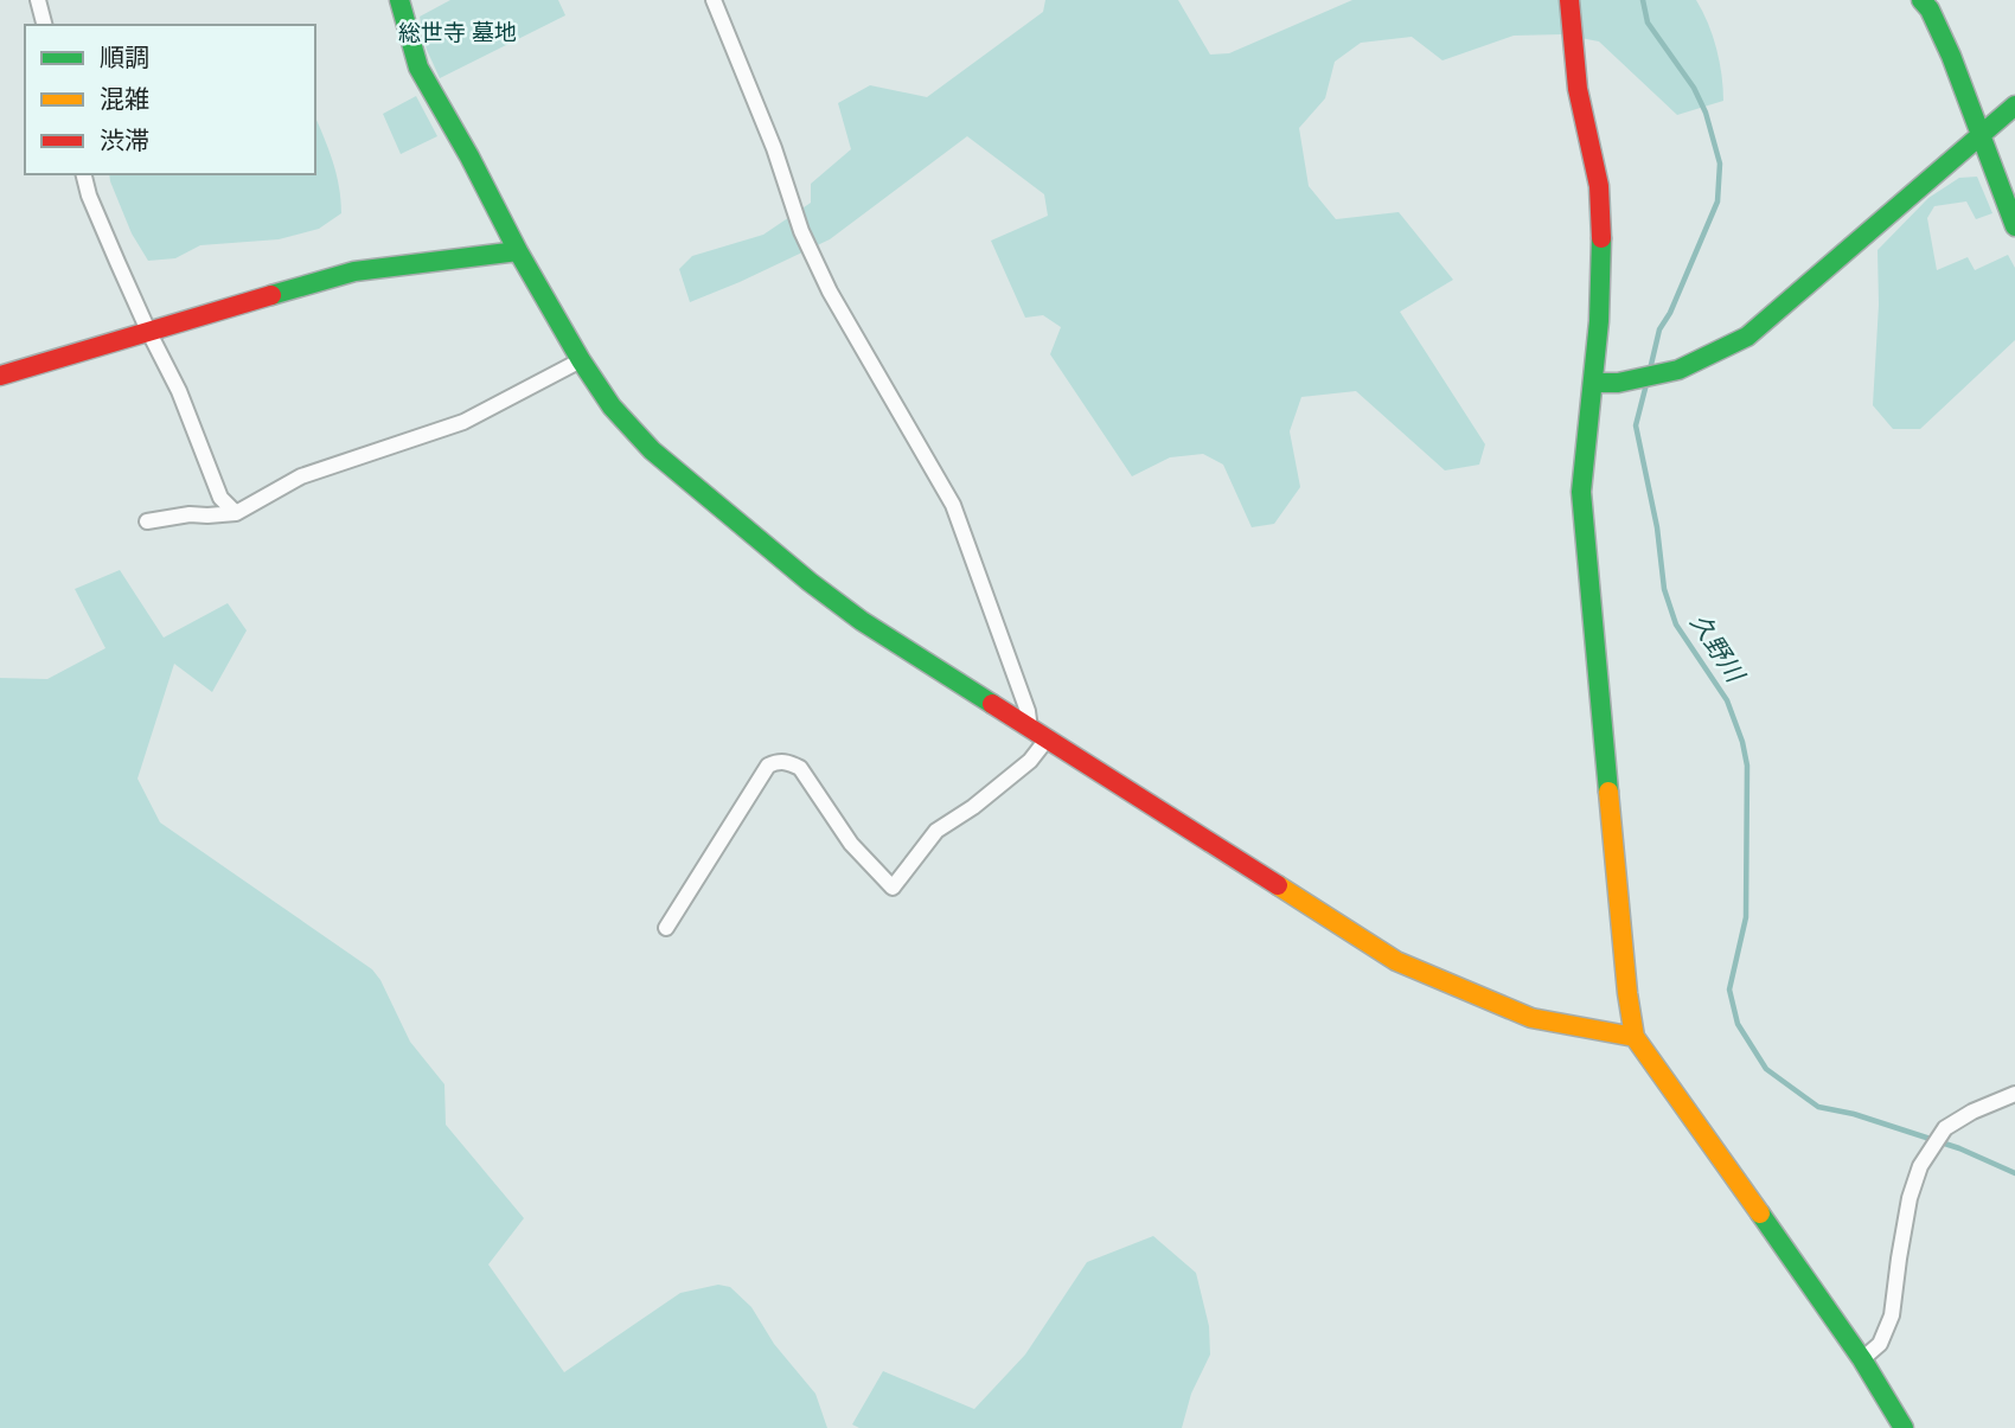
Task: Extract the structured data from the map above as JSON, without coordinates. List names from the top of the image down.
{
  "water": ["久野川"],
  "parks": ["総世寺 墓地"],
  "legend": ["順調", "混雑", "渋滞"]
}
